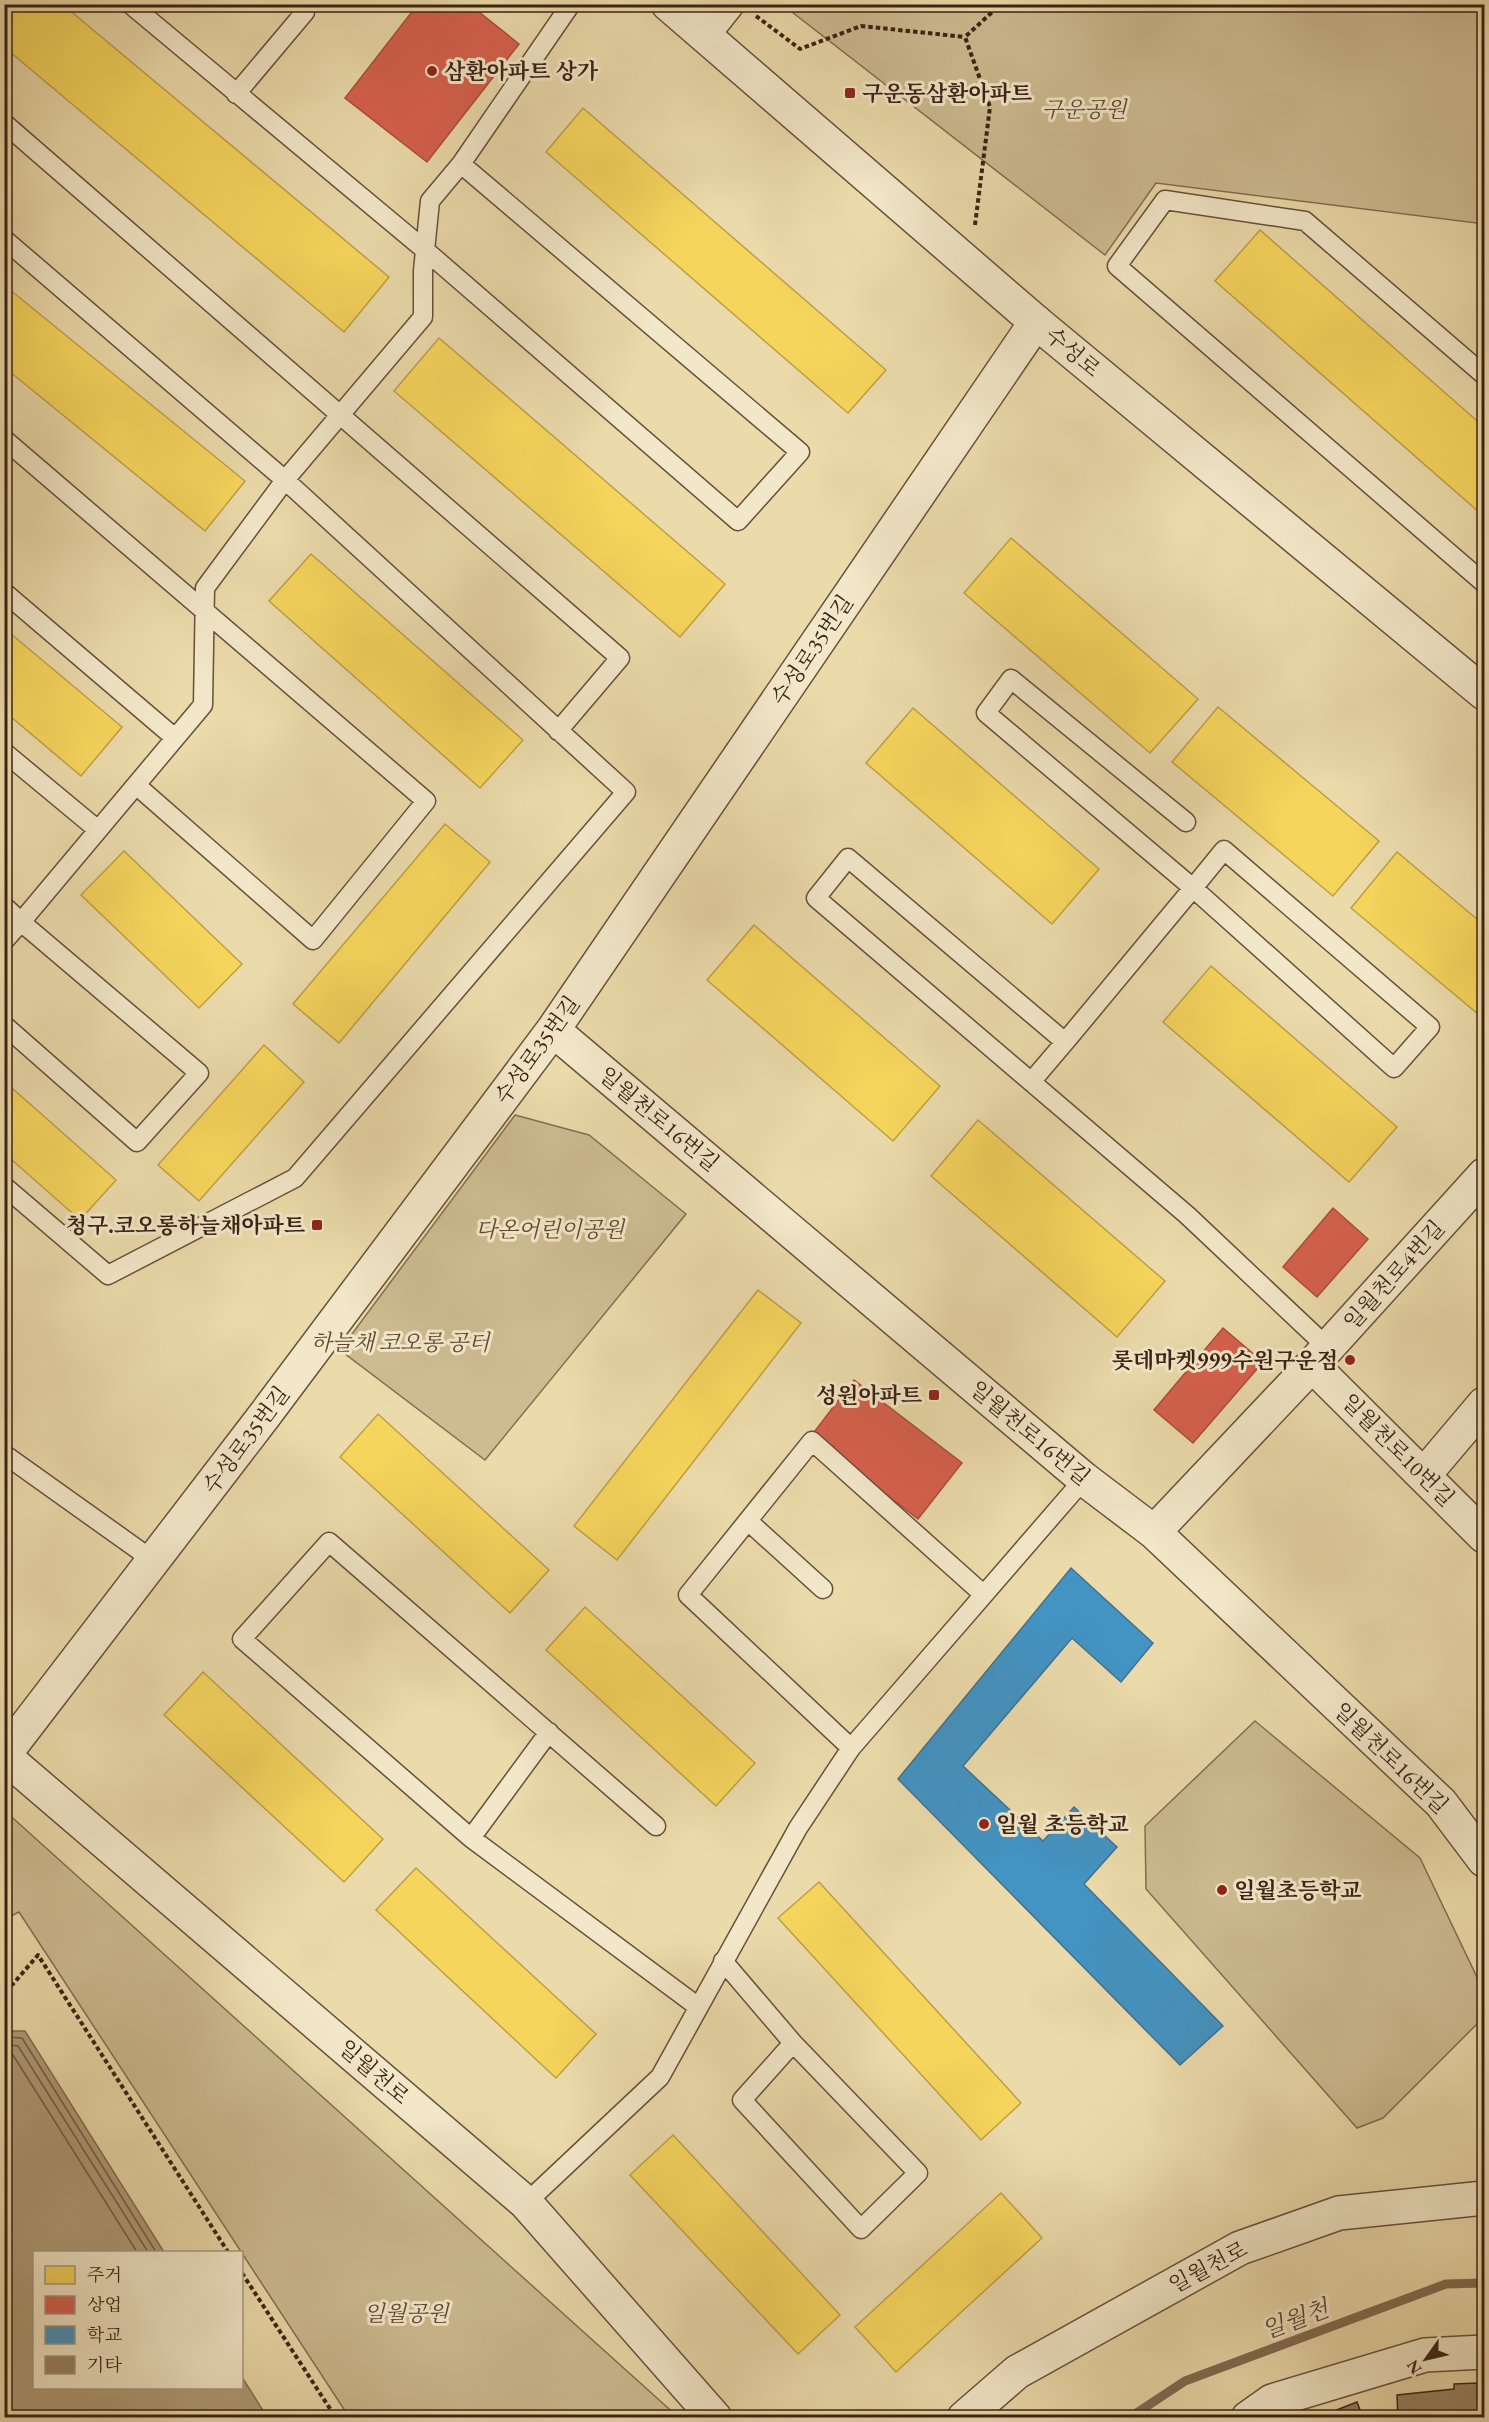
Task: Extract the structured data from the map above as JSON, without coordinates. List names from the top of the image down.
{
  "streets": {
    "street": [
      "수성로",
      "수성로35번길",
      "일월천로16번길",
      "일월천로4번길",
      "일월천로10번길",
      "일월천로"
    ]
  },
  "crossings": [
    ["수성로", "수성로35번길"],
    ["수성로35번길", "일월천로16번길"],
    ["수성로35번길", "일월천로"],
    ["일월천로16번길", "일월천로4번길"],
    ["일월천로4번길", "일월천로10번길"]
  ],
  "water": ["일월천"],
  "parks": [
    "구운공원",
    "다온어린이공원",
    "하늘채 코오롱 공터",
    "일월공원"
  ],
  "places": {
    "other": [
      "삼환아파트 상가",
      "롯데마켓999수원구운점",
      "일월 초등학교",
      "일월초등학교"
    ],
    "transit": ["구운동삼환아파트", "청구.코오롱하늘채아파트", "성원아파트"]
  },
  "legend": [
    "주거",
    "상업",
    "학교",
    "기타"
  ],
  "north": "bottom left"
}
